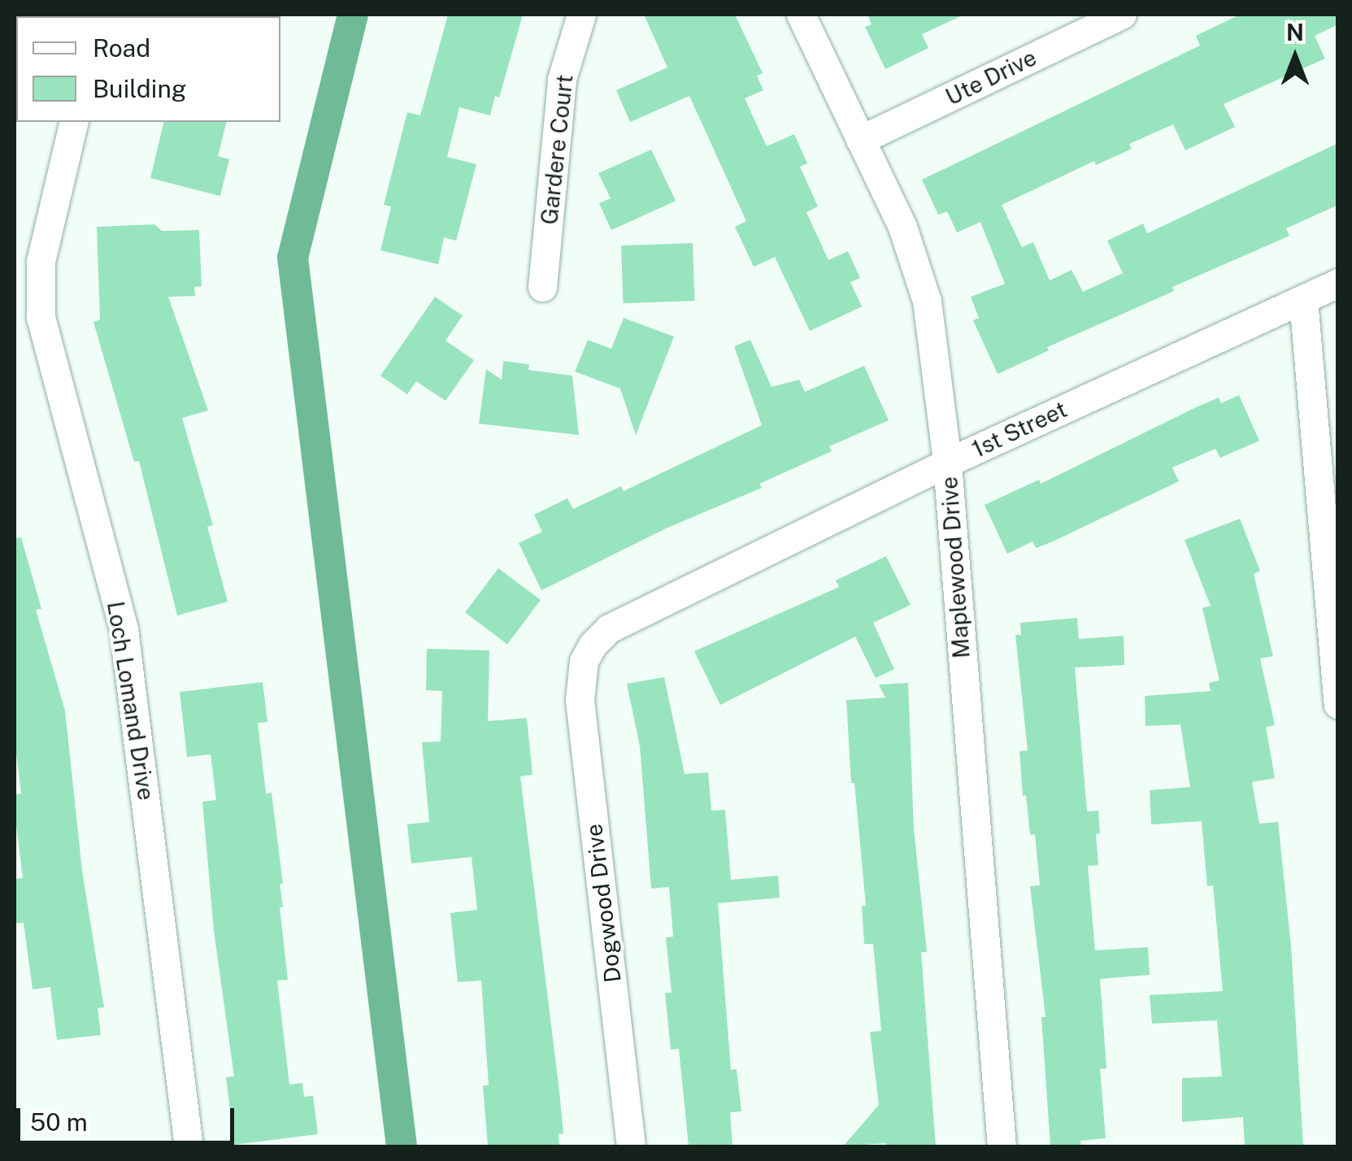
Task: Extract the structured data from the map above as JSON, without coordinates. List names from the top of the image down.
{
  "streets": {
    "street": [
      "Ute Drive",
      "Gardere Court",
      "1st Street",
      "Maplewood Drive",
      "Loch Lomand Drive",
      "Dogwood Drive"
    ]
  },
  "crossings": [
    ["Ute Drive", "Maplewood Drive"],
    ["1st Street", "Maplewood Drive"],
    ["1st Street", "Dogwood Drive"]
  ],
  "legend": ["Road", "Building"],
  "scale_bar": "50 m",
  "north": "top"
}
